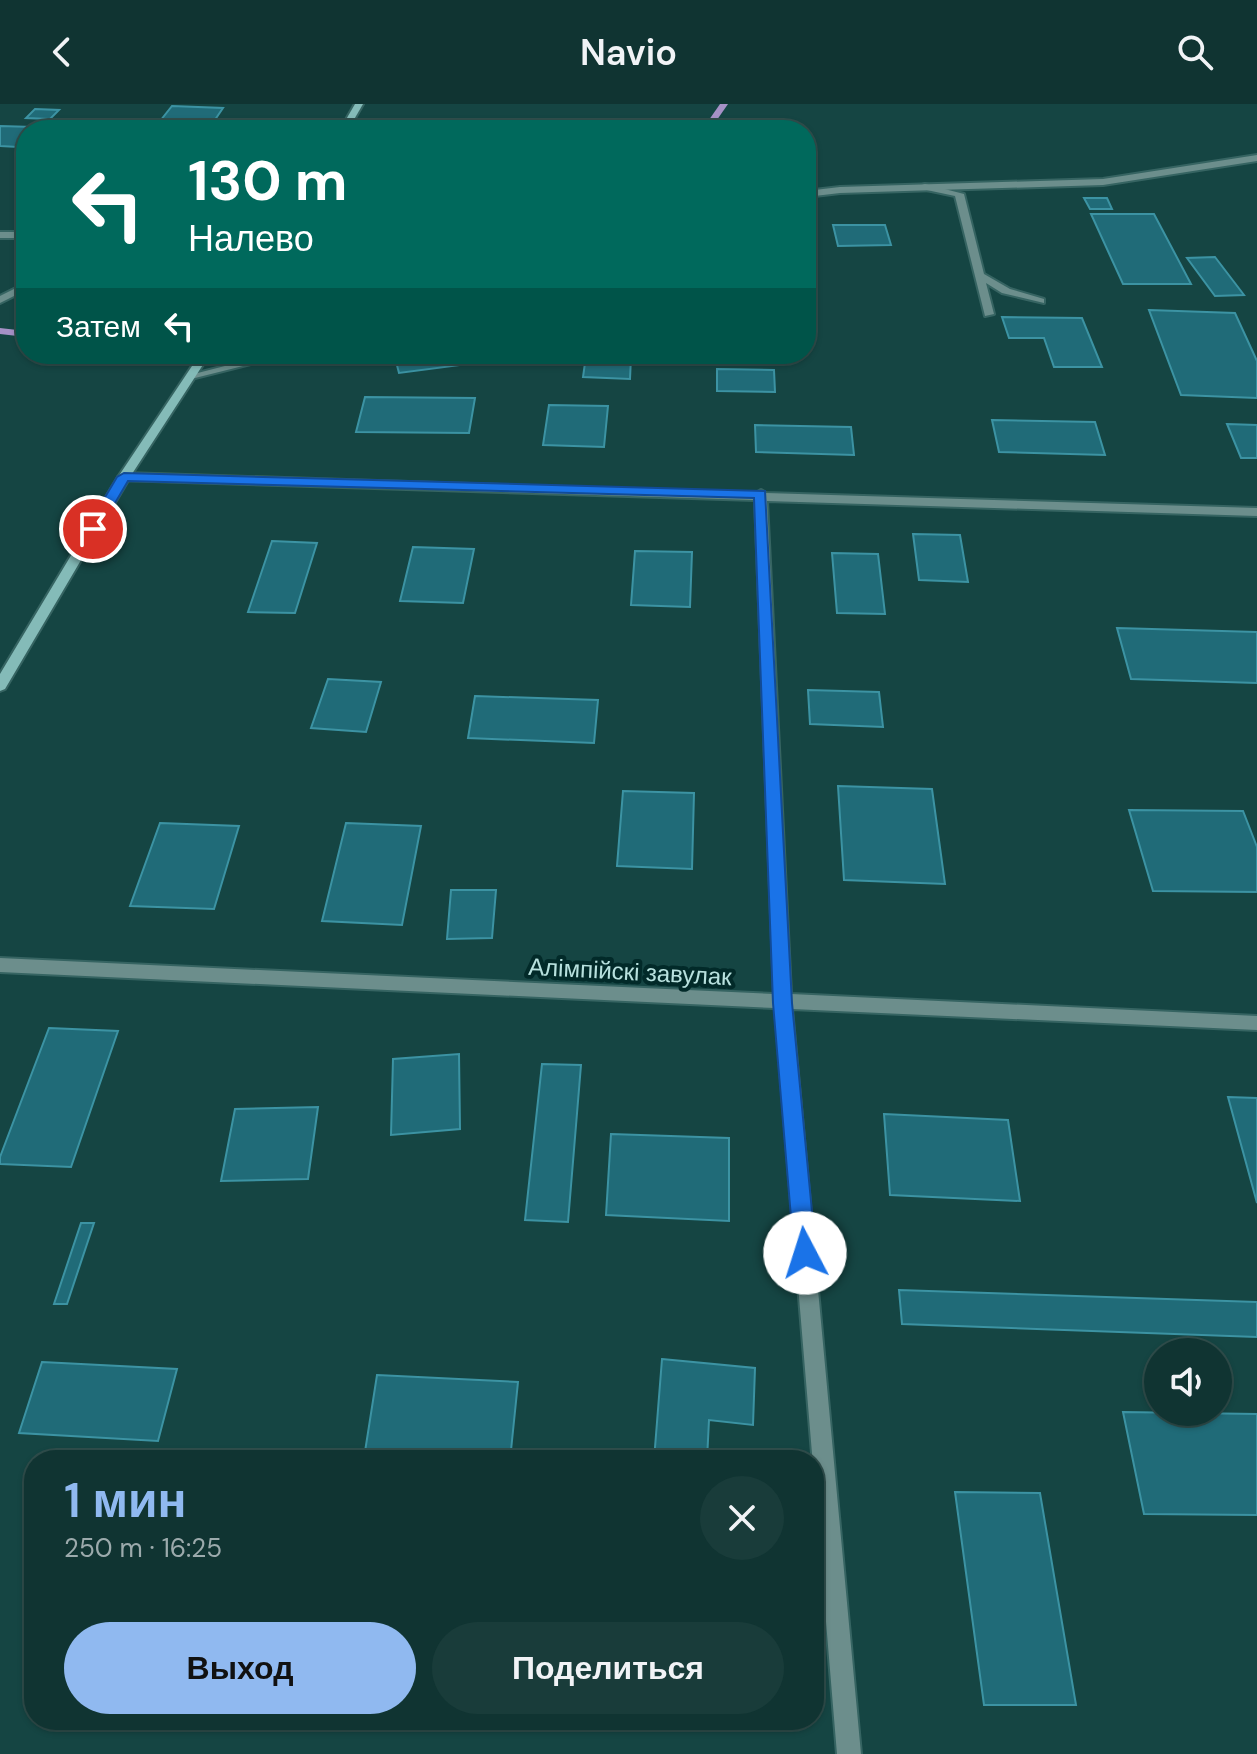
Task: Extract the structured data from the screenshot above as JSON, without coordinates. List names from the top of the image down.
{
  "streets": {
    "street": ["Алімпійскі завулак"]
  },
  "page": {
    "header": "Navio",
    "turn": ["130 m", "Налево"],
    "then": "Затем",
    "heading": ["1 мин", "250 m · 16:25"],
    "buttons": ["Выход", "Поделиться"]
  }
}
